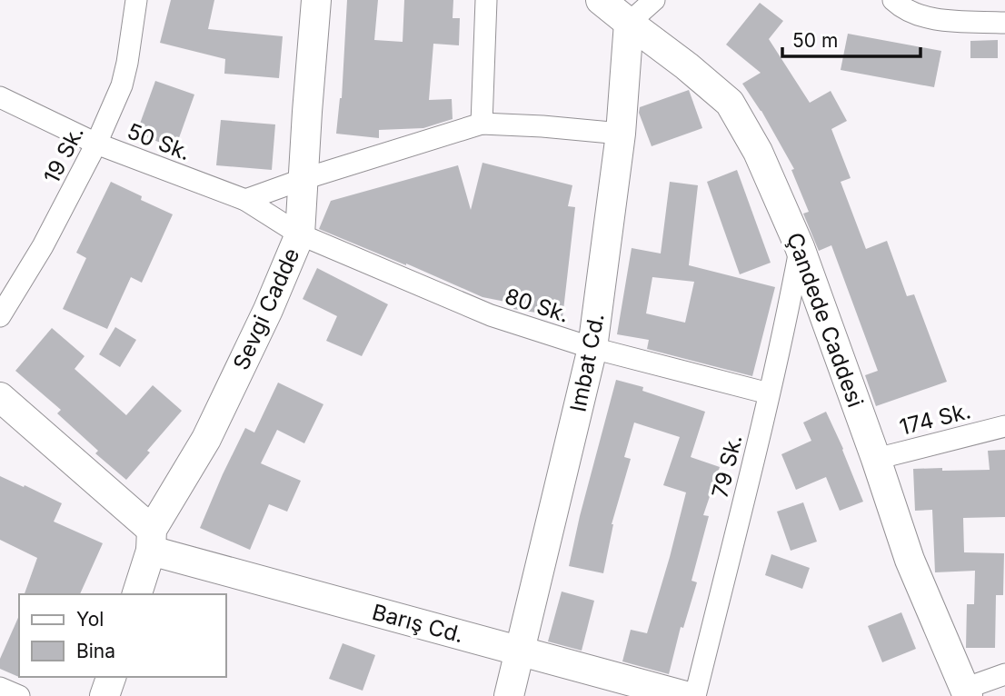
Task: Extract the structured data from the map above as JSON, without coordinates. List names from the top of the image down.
{
  "streets": {
    "street": [
      "50 Sk.",
      "19 Sk.",
      "80 Sk.",
      "Sevgi Cadde",
      "Çandede Caddesi",
      "Imbat Cd.",
      "174 Sk.",
      "79 Sk.",
      "Barış Cd."
    ]
  },
  "crossings": [
    ["50 Sk.", "19 Sk."],
    ["50 Sk.", "80 Sk."],
    ["50 Sk.", "Sevgi Cadde"],
    ["80 Sk.", "Sevgi Cadde"],
    ["80 Sk.", "Imbat Cd."],
    ["80 Sk.", "79 Sk."],
    ["Sevgi Cadde", "Barış Cd."],
    ["Çandede Caddesi", "Imbat Cd."],
    ["Çandede Caddesi", "174 Sk."],
    ["Çandede Caddesi", "79 Sk."],
    ["Imbat Cd.", "Barış Cd."]
  ],
  "legend": ["Yol", "Bina"],
  "scale_bar": "50 m"
}
